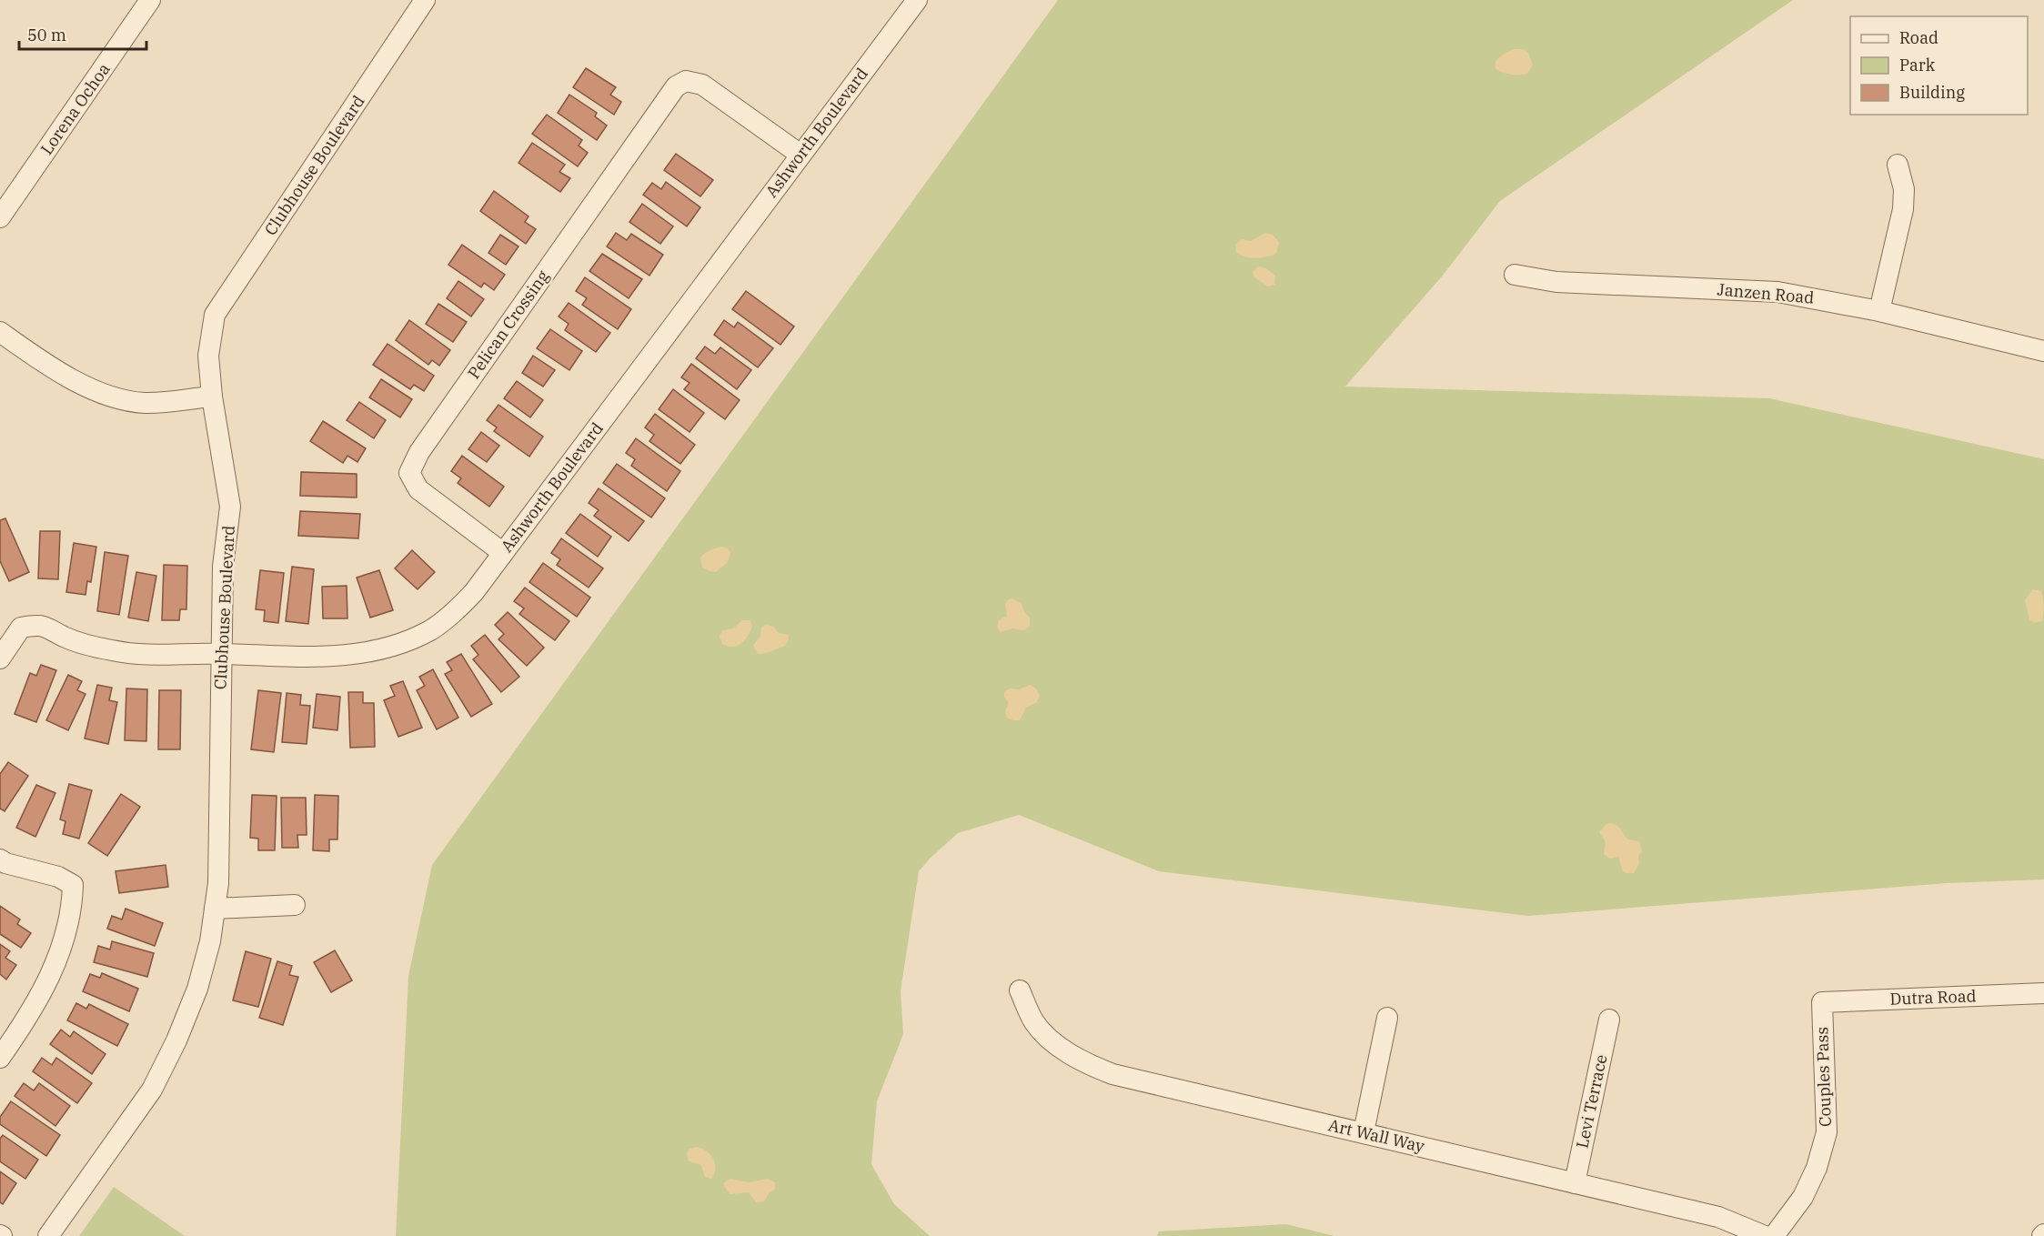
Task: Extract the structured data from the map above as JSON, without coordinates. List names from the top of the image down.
{
  "streets": {
    "street": [
      "Lorena Ochoa",
      "Ashworth Boulevard",
      "Clubhouse Boulevard",
      "Janzen Road",
      "Pelican Crossing",
      "Dutra Road",
      "Couples Pass",
      "Levi Terrace",
      "Art Wall Way"
    ]
  },
  "crossings": [
    ["Ashworth Boulevard", "Clubhouse Boulevard"],
    ["Ashworth Boulevard", "Pelican Crossing"],
    ["Dutra Road", "Couples Pass"],
    ["Levi Terrace", "Art Wall Way"]
  ],
  "legend": ["Road", "Park", "Building"],
  "scale_bar": "50 m"
}
